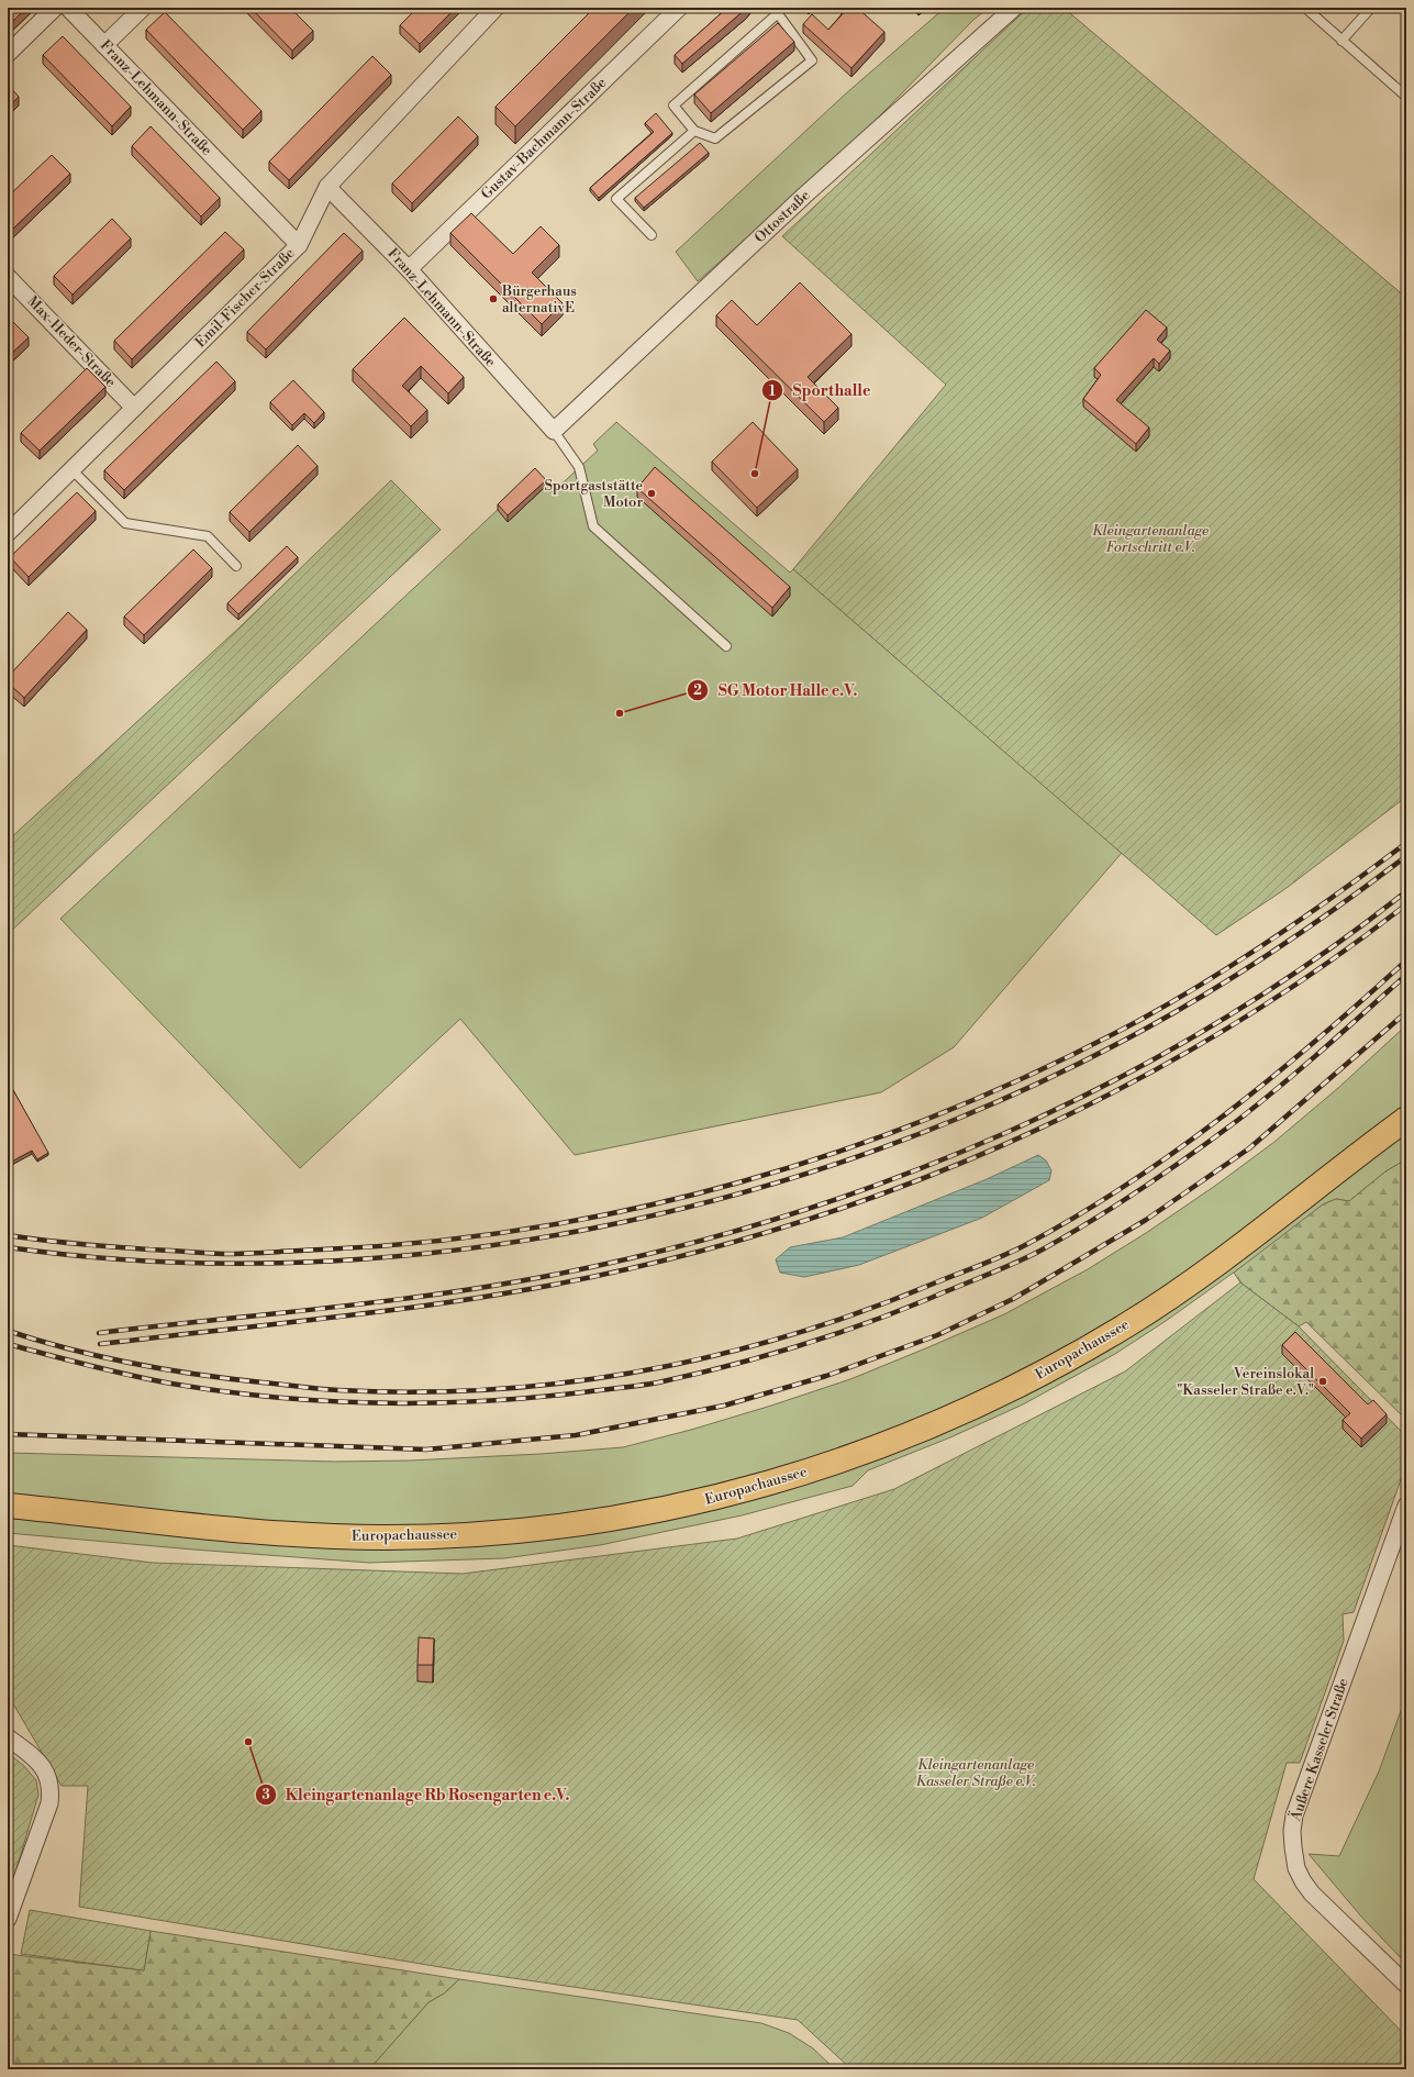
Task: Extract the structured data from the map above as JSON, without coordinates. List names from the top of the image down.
{
  "streets": {
    "main road": ["Europachaussee"],
    "street": [
      "Franz-Lehmann-Straße",
      "Gustav-Bachmann-Straße",
      "Ottostraße",
      "Emil-Fischer-Straße",
      "Max-Heder-Straße",
      "Äußere Kasseler Straße"
    ]
  },
  "crossings": [
    ["Franz-Lehmann-Straße", "Gustav-Bachmann-Straße"],
    ["Franz-Lehmann-Straße", "Ottostraße"],
    ["Franz-Lehmann-Straße", "Emil-Fischer-Straße"],
    ["Emil-Fischer-Straße", "Max-Heder-Straße"]
  ],
  "parks": ["Kleingartenanlage Fortschritt e.V.", "Kleingartenanlage Kasseler Straße e.V."],
  "places": [
    "Bürgerhaus alternativE",
    "Sporthalle",
    "Sportgaststätte Motor",
    "SG Motor Halle e.V.",
    "Vereinslokal \"Kasseler Straße e.V.\"",
    "Kleingartenanlage Rb Rosengarten e.V."
  ]
}
